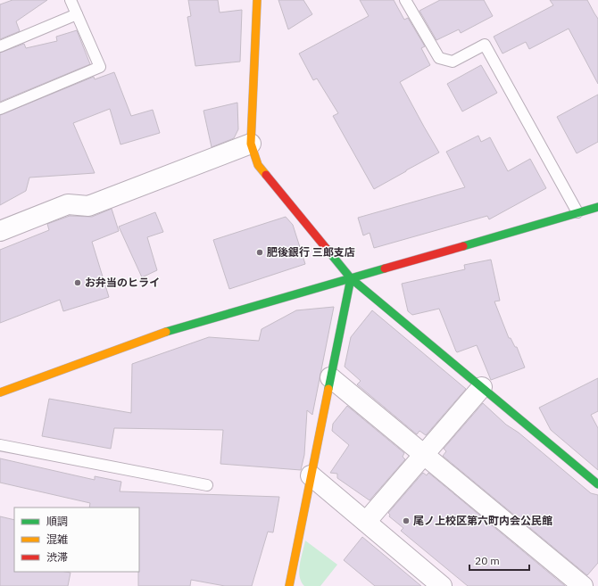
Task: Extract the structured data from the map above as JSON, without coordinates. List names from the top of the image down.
{
  "places": ["肥後銀行 三郎支店", "お弁当のヒライ", "尾ノ上校区第六町内会公民館"],
  "legend": ["順調", "混雑", "渋滞"],
  "scale_bar": "20 m"
}
